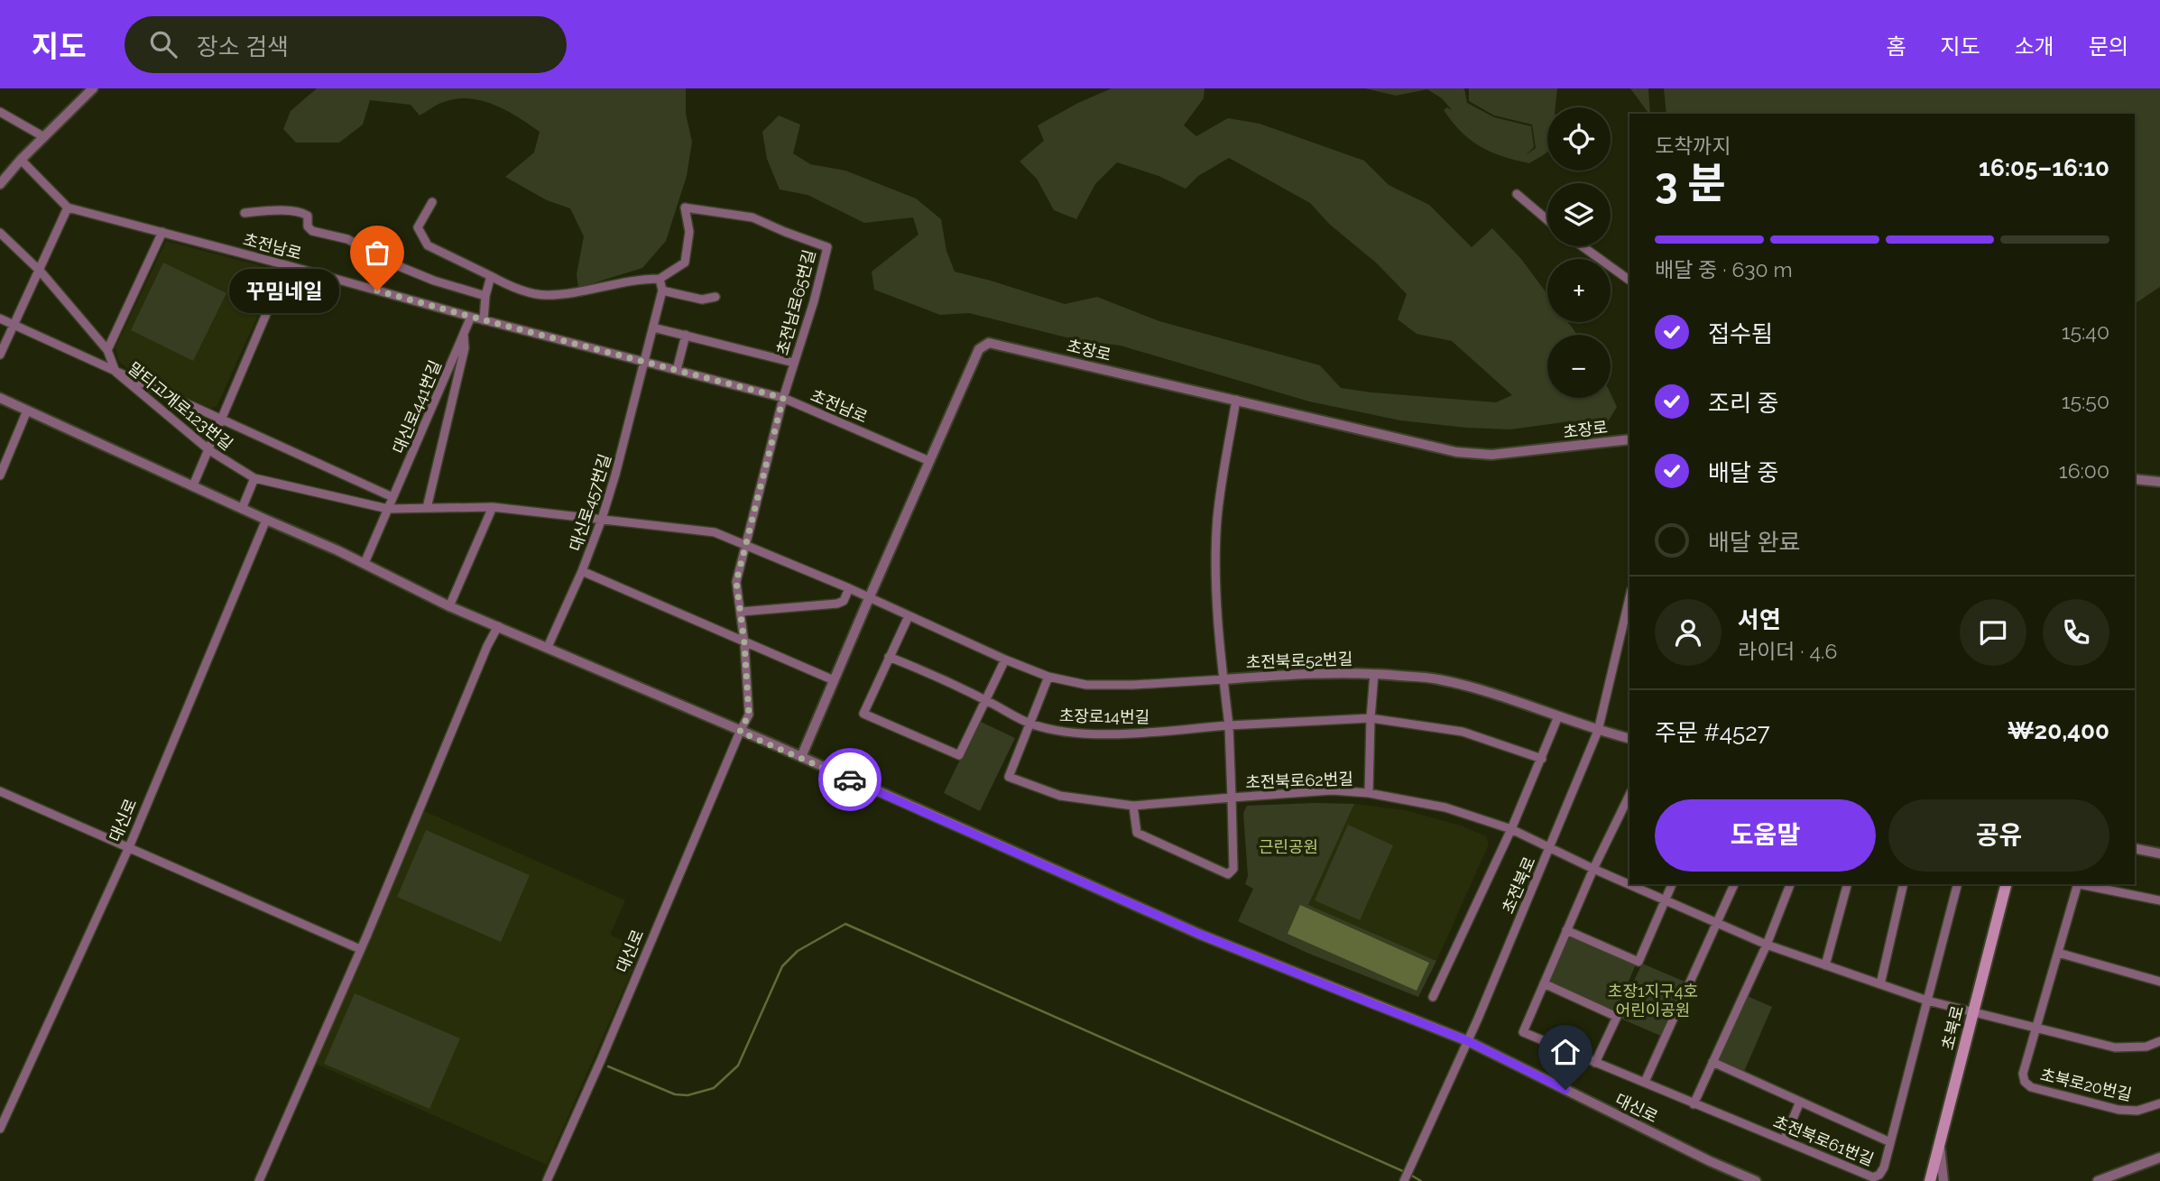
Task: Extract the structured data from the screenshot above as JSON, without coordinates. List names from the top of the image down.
{
  "streets": {
    "main road": ["초북로"],
    "street": [
      "초전남로",
      "초전남로65번길",
      "초장로",
      "말티고개로123번길",
      "대신로441번길",
      "대신로457번길",
      "초전북로52번길",
      "초장로14번길",
      "초전북로62번길",
      "대신로",
      "초전북로",
      "초북로20번길",
      "초전북로61번길"
    ]
  },
  "crossings": [
    ["초전남로", "초전남로65번길"],
    ["초전남로", "초장로"],
    ["초전남로", "대신로441번길"],
    ["초전남로", "대신로457번길"],
    ["초전남로65번길", "초장로14번길"],
    ["초전남로65번길", "대신로"],
    ["초장로", "초장로14번길"],
    ["초장로", "대신로"],
    ["대신로441번길", "초장로14번길"],
    ["대신로441번길", "대신로"],
    ["대신로457번길", "초장로14번길"],
    ["대신로457번길", "대신로"],
    ["초전북로52번길", "초장로14번길"],
    ["초전북로52번길", "초전북로62번길"],
    ["초전북로52번길", "초전북로"],
    ["초장로14번길", "초전북로62번길"],
    ["초전북로62번길", "초전북로"],
    ["대신로", "초전북로"]
  ],
  "parks": ["근린공원", "초장1지구4호 어린이공원"],
  "places": ["꾸밈네일"],
  "page": {
    "header": "지도",
    "search": "장소 검색",
    "nav": [
      "홈",
      "지도",
      "소개",
      "문의"
    ],
    "map_buttons": ["+", "−"],
    "heading": ["3 분", "도착까지", "16:05–16:10"],
    "panel": [
      "서연",
      "라이더 · 4.6",
      "주문 #4527",
      "₩20,400"
    ],
    "bar": "배달 중 · 630 m",
    "bubble": "꾸밈네일",
    "list": [
      ["접수됨", "15:40"],
      ["조리 중", "15:50"],
      ["배달 중", "16:00"],
      "배달 완료"
    ],
    "buttons": ["도움말", "공유"]
  }
}
